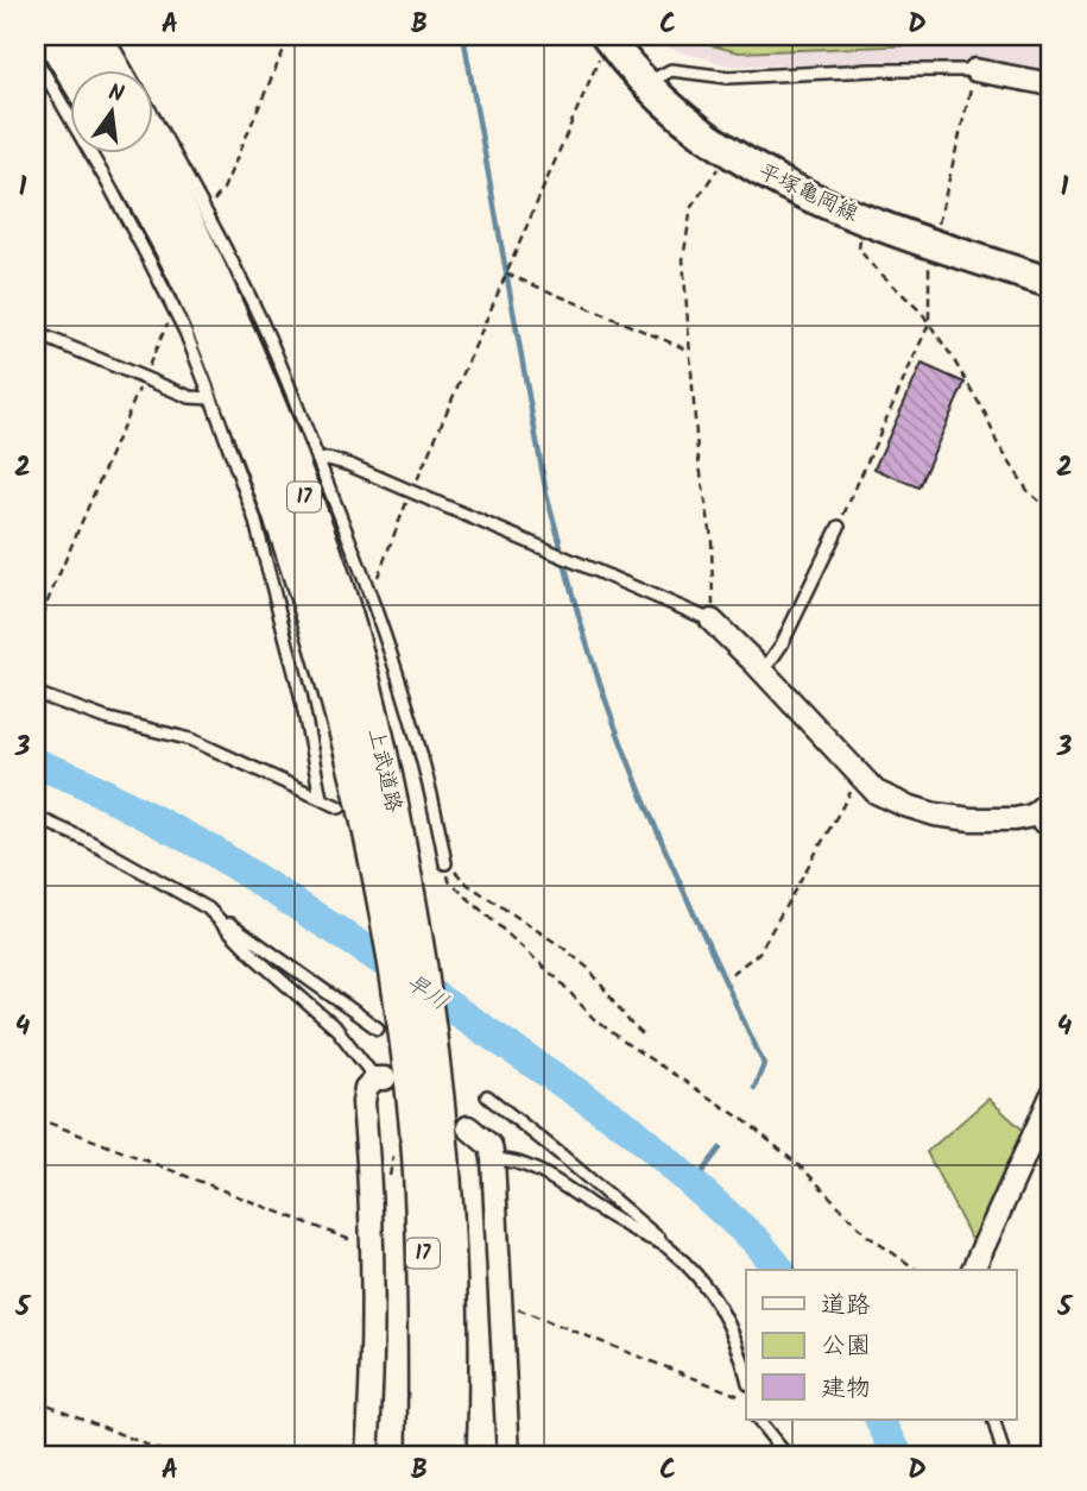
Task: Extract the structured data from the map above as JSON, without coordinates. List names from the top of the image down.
{
  "streets": {
    "highway": ["17", "上武道路"],
    "main road": ["平塚亀岡線"]
  },
  "water": ["早川"],
  "legend": ["道路", "公園", "建物"],
  "north": "top",
  "grid": {
    "columns": [
      "A",
      "B",
      "C",
      "D"
    ],
    "rows": [
      "1",
      "2",
      "3",
      "4",
      "5"
    ]
  }
}
